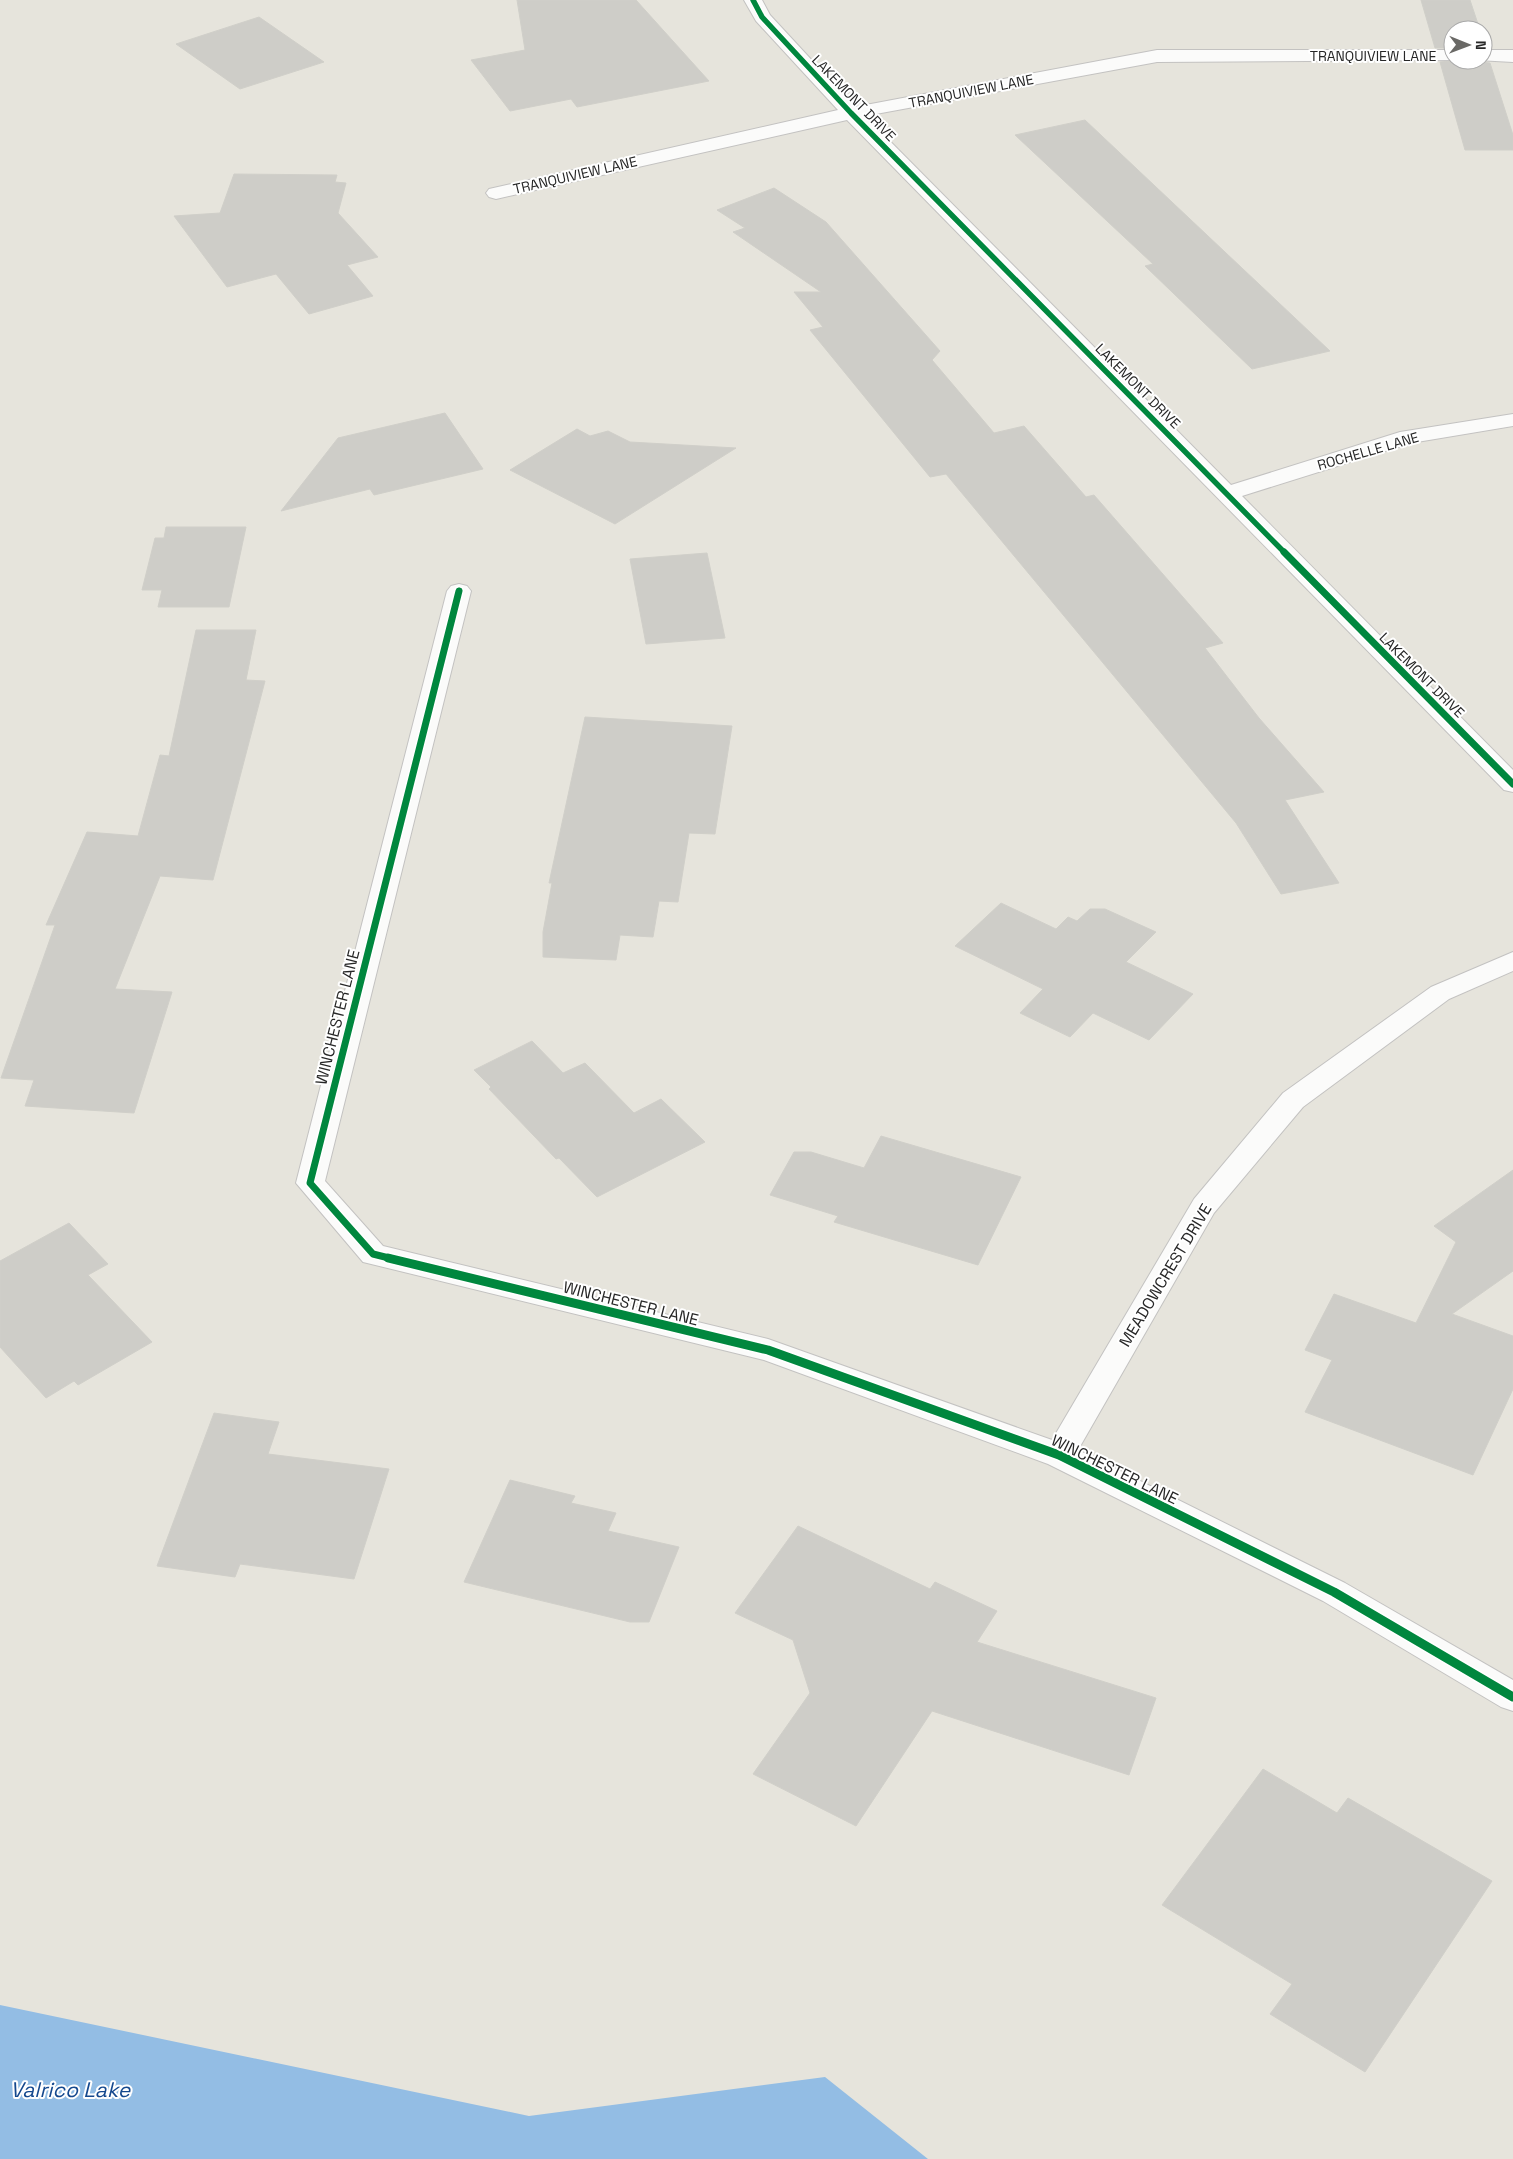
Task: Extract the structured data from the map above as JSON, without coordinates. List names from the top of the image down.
{
  "streets": {
    "street": [
      "TRANQUIVIEW LANE",
      "LAKEMONT DRIVE",
      "ROCHELLE LANE",
      "WINCHESTER LANE",
      "MEADOWCREST DRIVE"
    ]
  },
  "crossings": [
    ["TRANQUIVIEW LANE", "LAKEMONT DRIVE"],
    ["LAKEMONT DRIVE", "ROCHELLE LANE"],
    ["WINCHESTER LANE", "MEADOWCREST DRIVE"]
  ],
  "water": ["Valrico Lake"],
  "north": "right"
}
